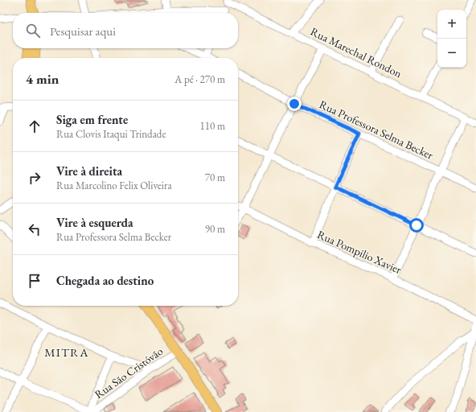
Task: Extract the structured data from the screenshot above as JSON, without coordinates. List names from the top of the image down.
{
  "streets": {
    "street": [
      "Rua Marechal Rondon",
      "Rua Professora Selma Becker",
      "Rua Pompilio Xavier",
      "Rua São Cristóvão"
    ]
  },
  "districts": ["MITRA"],
  "page": {
    "map_buttons": ["+", "−"],
    "search": "Pesquisar aqui",
    "heading": ["4 min", "A pé · 270 m"],
    "list": [
      ["Siga em frente", "Rua Clovis Itaqui Trindade", "110 m"],
      ["Vire à direita", "Rua Marcolino Felix Oliveira", "70 m"],
      ["Vire à esquerda", "Rua Professora Selma Becker", "90 m"],
      "Chegada ao destino"
    ]
  }
}
